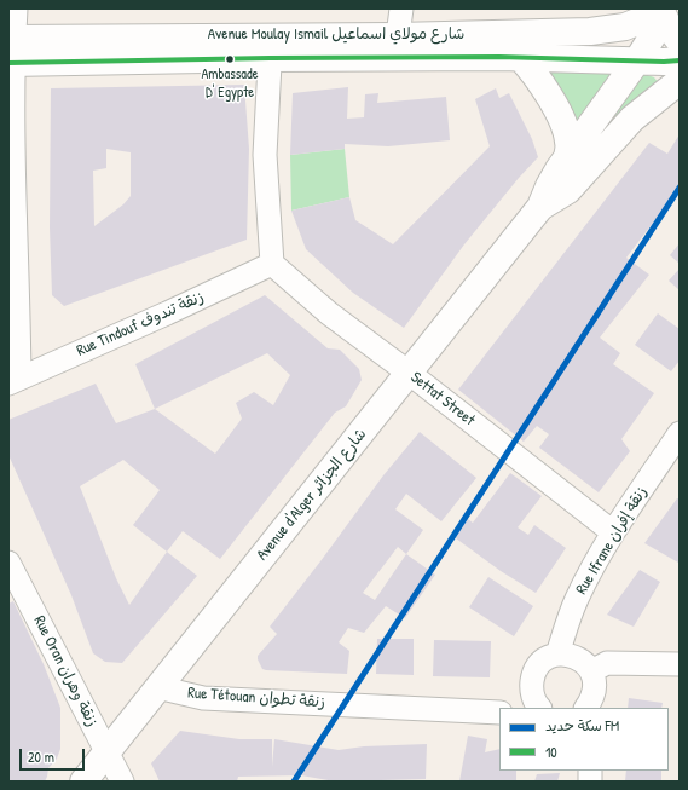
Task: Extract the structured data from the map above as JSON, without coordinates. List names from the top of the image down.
{
  "streets": {
    "main road": ["Avenue Moulay Ismail شارع مولاي اسماعيل", "Avenue d'Alger شارع الجزائر"],
    "street": [
      "Rue Tindouf زنقة تندوف",
      "Settat Street",
      "Rue Ifrane زنقة إفران",
      "Rue Oran زنقة وهران",
      "Rue Tétouan زنقة تطوان"
    ]
  },
  "crossings": [
    ["Avenue Moulay Ismail شارع مولاي اسماعيل", "Avenue d'Alger شارع الجزائر"],
    ["Rue Tindouf زنقة تندوف", "Settat Street"],
    ["Settat Street", "Avenue d'Alger شارع الجزائر"],
    ["Settat Street", "Rue Ifrane زنقة إفران"],
    ["Avenue d'Alger شارع الجزائر", "Rue Oran زنقة وهران"],
    ["Avenue d'Alger شارع الجزائر", "Rue Tétouan زنقة تطوان"]
  ],
  "places": ["Ambassade D' Egypte"],
  "lines": ["transit line 10", "rail line FM"],
  "legend": ["سكة حديد FM", "10"],
  "scale_bar": "20 m"
}
